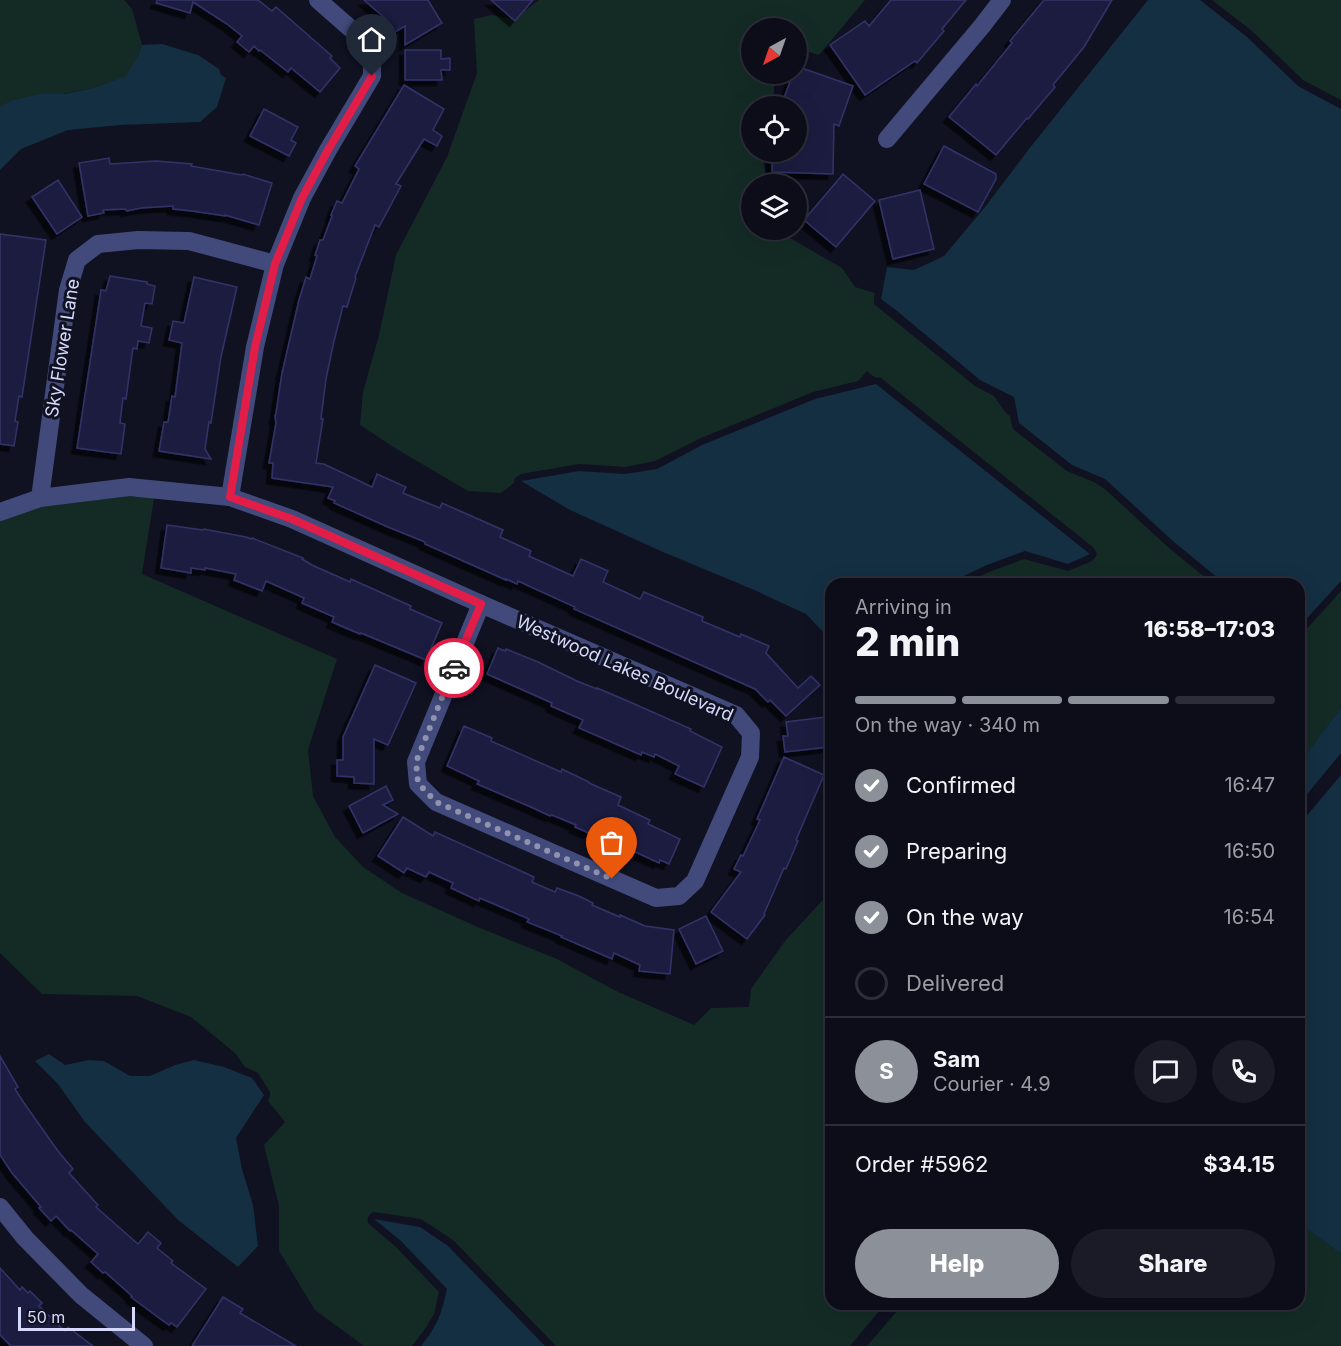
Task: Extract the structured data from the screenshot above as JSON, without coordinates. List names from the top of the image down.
{
  "streets": {
    "street": ["Sky Flower Lane", "Westwood Lakes Boulevard"]
  },
  "crossings": [
    ["Sky Flower Lane", "Westwood Lakes Boulevard"]
  ],
  "scale_bar": "50 m",
  "north": "bottom left",
  "page": {
    "heading": ["2 min", "Arriving in", "16:58–17:03"],
    "panel": [
      "Sam",
      "Courier · 4.9",
      "Order #5962",
      "$34.15"
    ],
    "bar": "On the way · 340 m",
    "list": [
      ["Confirmed", "16:47"],
      ["Preparing", "16:50"],
      ["On the way", "16:54"],
      "Delivered"
    ],
    "round": "S",
    "buttons": ["Help", "Share"],
    "scale": "50 m"
  }
}
